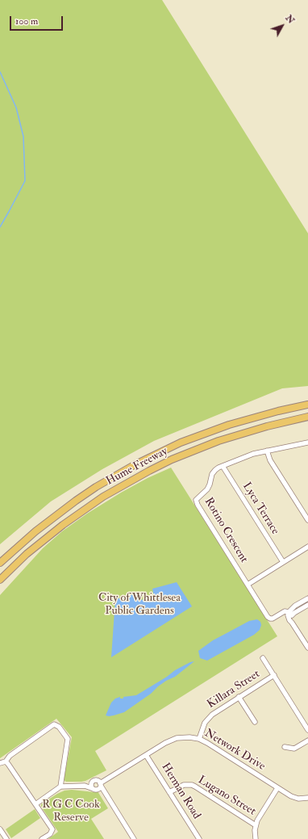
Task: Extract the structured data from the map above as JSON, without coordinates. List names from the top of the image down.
{
  "streets": {
    "highway": ["Hume Freeway"],
    "street": [
      "Lyca Terrace",
      "Rotino Crescent",
      "Killara Street",
      "Network Drive",
      "Herman Road",
      "Lugano Street"
    ]
  },
  "crossings": [
    ["Lyca Terrace", "Rotino Crescent"],
    ["Killara Street", "Network Drive"],
    ["Network Drive", "Herman Road"],
    ["Herman Road", "Lugano Street"]
  ],
  "parks": ["City of Whittlesea Public Gardens", "R G C Cook Reserve"],
  "scale_bar": "100 m",
  "north": "top right"
}
